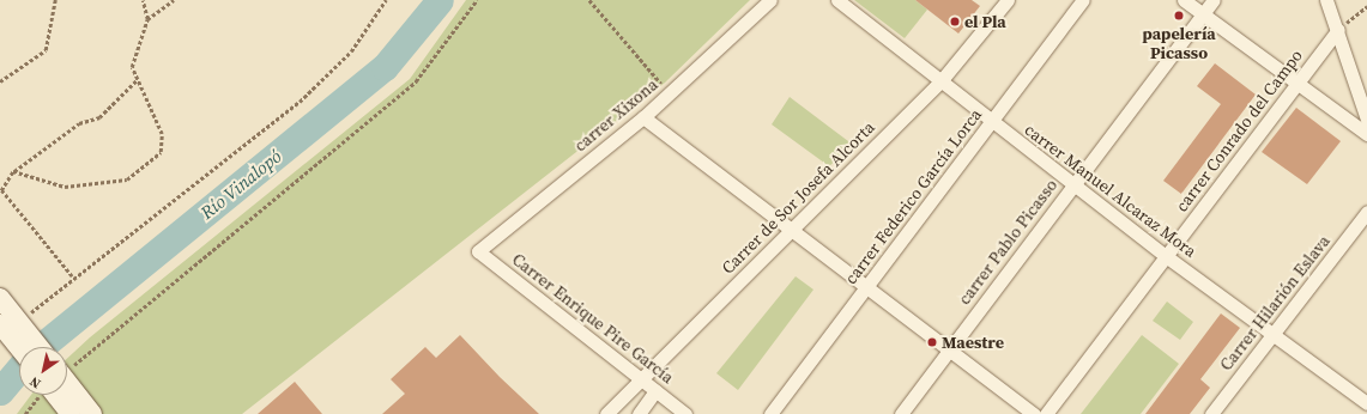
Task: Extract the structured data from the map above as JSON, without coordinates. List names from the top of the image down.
{
  "streets": {
    "street": [
      "carrer Xixona",
      "carrer Conrado del Campo",
      "carrer Manuel Alcaraz Mora",
      "carrer Federico García Lorca",
      "Carrer de Sor Josefa Alcorta",
      "carrer Pablo Picasso",
      "Carrer Hilarión Eslava",
      "Carrer Enrique Pire García"
    ]
  },
  "crossings": [
    ["carrer Xixona", "Carrer Enrique Pire García"],
    ["carrer Conrado del Campo", "carrer Manuel Alcaraz Mora"],
    ["carrer Manuel Alcaraz Mora", "carrer Federico García Lorca"],
    ["carrer Manuel Alcaraz Mora", "Carrer de Sor Josefa Alcorta"],
    ["carrer Manuel Alcaraz Mora", "carrer Pablo Picasso"],
    ["carrer Manuel Alcaraz Mora", "Carrer Hilarión Eslava"],
    ["Carrer de Sor Josefa Alcorta", "Carrer Enrique Pire García"]
  ],
  "water": ["Río Vinalopó"],
  "places": ["papelería Picasso", "el Pla", "Maestre"],
  "north": "bottom left"
}
